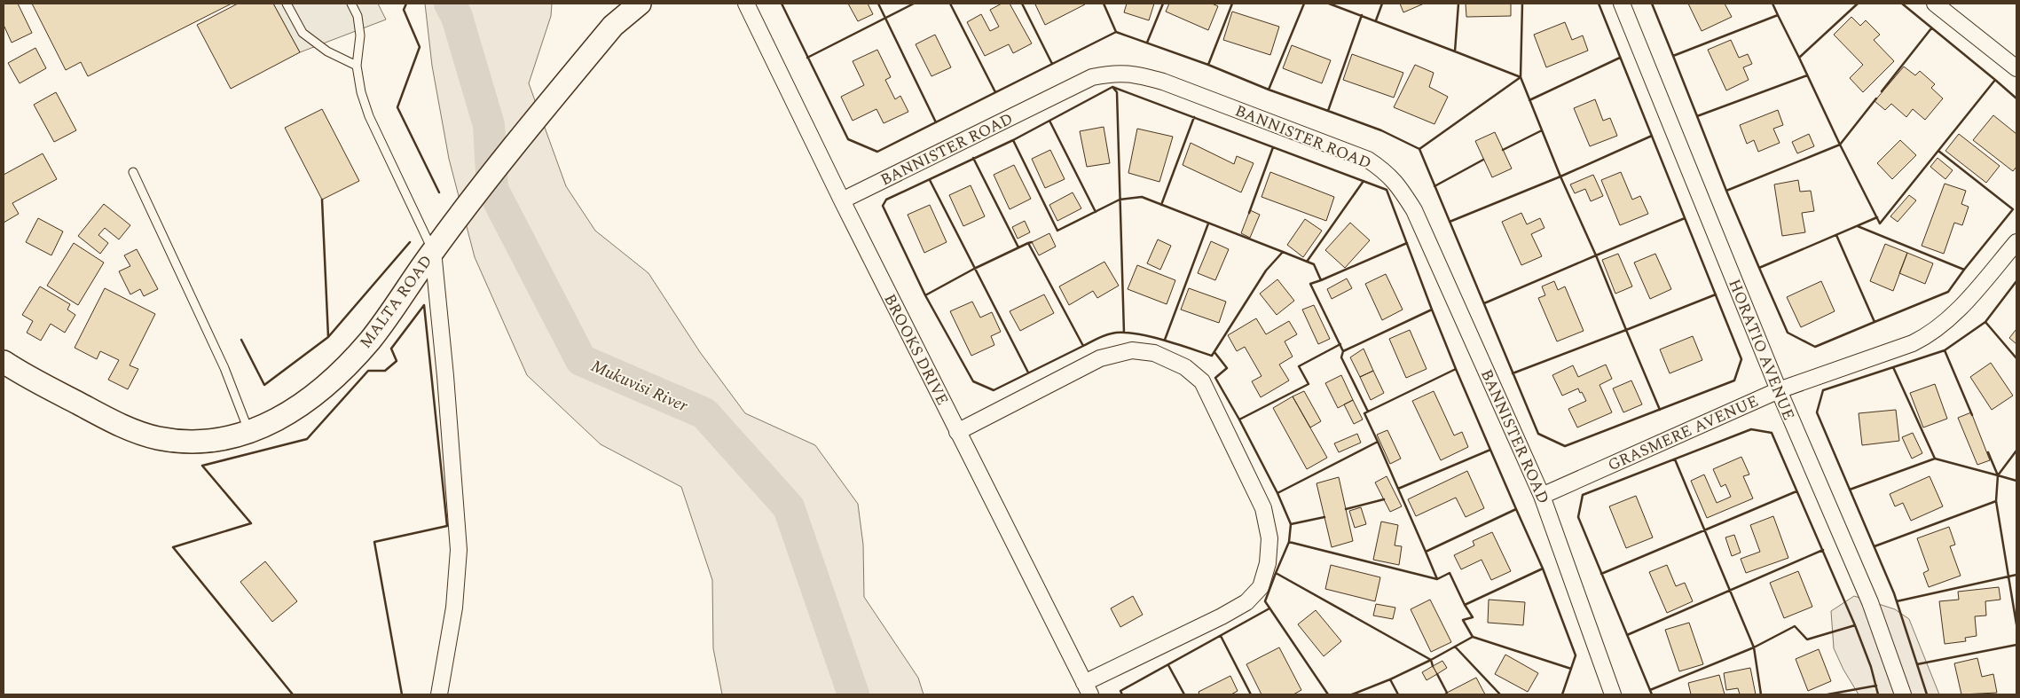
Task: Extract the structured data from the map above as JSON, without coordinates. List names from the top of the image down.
{
  "streets": {
    "street": [
      "BANNISTER ROAD",
      "MALTA ROAD",
      "BROOKS DRIVE",
      "HORATIO AVENUE",
      "GRASMERE AVENUE"
    ]
  },
  "crossings": [
    ["BANNISTER ROAD", "BROOKS DRIVE"],
    ["BANNISTER ROAD", "GRASMERE AVENUE"],
    ["HORATIO AVENUE", "GRASMERE AVENUE"]
  ],
  "water": ["Mukuvisi River"]
}
